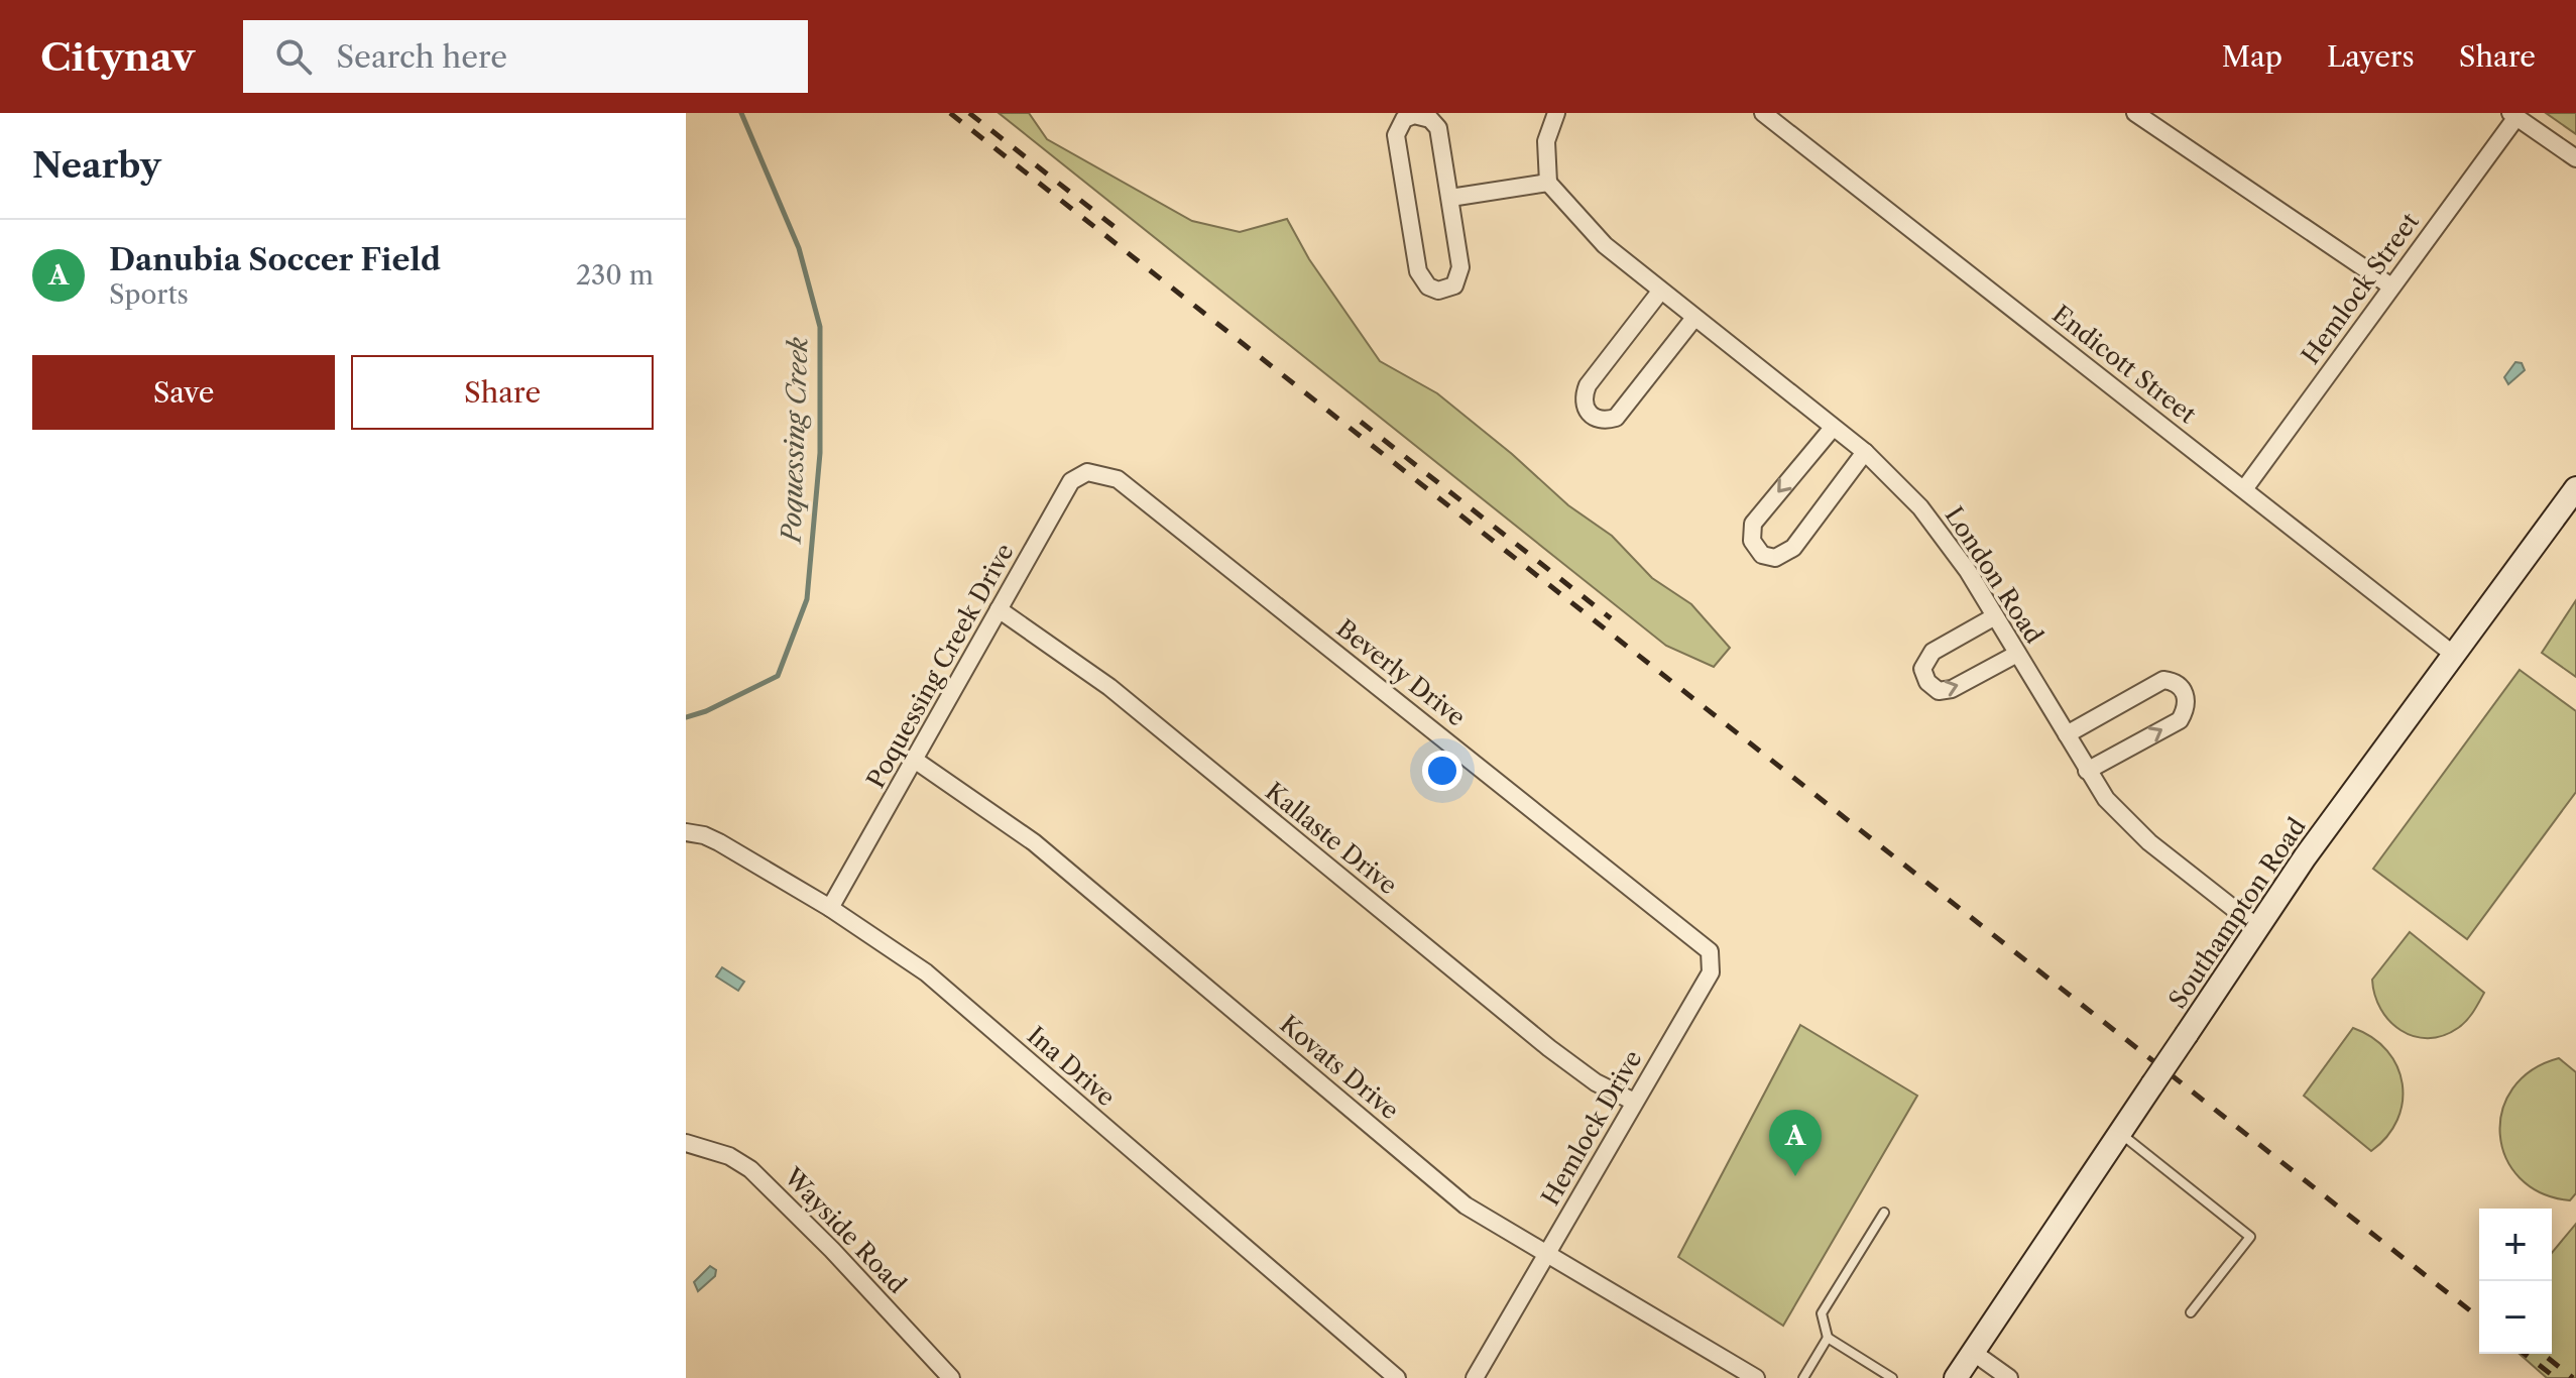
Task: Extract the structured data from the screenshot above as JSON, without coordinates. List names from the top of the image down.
{
  "streets": {
    "street": [
      "Hemlock Street",
      "Endicott Street",
      "London Road",
      "Poquessing Creek Drive",
      "Beverly Drive",
      "Kallaste Drive",
      "Southampton Road",
      "Ina Drive",
      "Kovats Drive",
      "Hemlock Drive",
      "Wayside Road"
    ]
  },
  "crossings": [
    ["Hemlock Street", "Endicott Street"],
    ["Endicott Street", "Southampton Road"],
    ["London Road", "Southampton Road"],
    ["Poquessing Creek Drive", "Beverly Drive"],
    ["Poquessing Creek Drive", "Kallaste Drive"],
    ["Poquessing Creek Drive", "Ina Drive"],
    ["Poquessing Creek Drive", "Kovats Drive"],
    ["Beverly Drive", "Hemlock Drive"],
    ["Kallaste Drive", "Hemlock Drive"],
    ["Kovats Drive", "Hemlock Drive"]
  ],
  "water": ["Poquessing Creek"],
  "page": {
    "header": "Citynav",
    "search": "Search here",
    "nav": ["Map", "Layers", "Share"],
    "heading": "Nearby",
    "list": [
      {
        "mark": "A",
        "name": "Danubia Soccer Field",
        "note": "Sports",
        "value": "230 m"
      }
    ],
    "buttons": ["Save", "Share"],
    "pins": "A",
    "map_buttons": ["+", "−"]
  }
}
